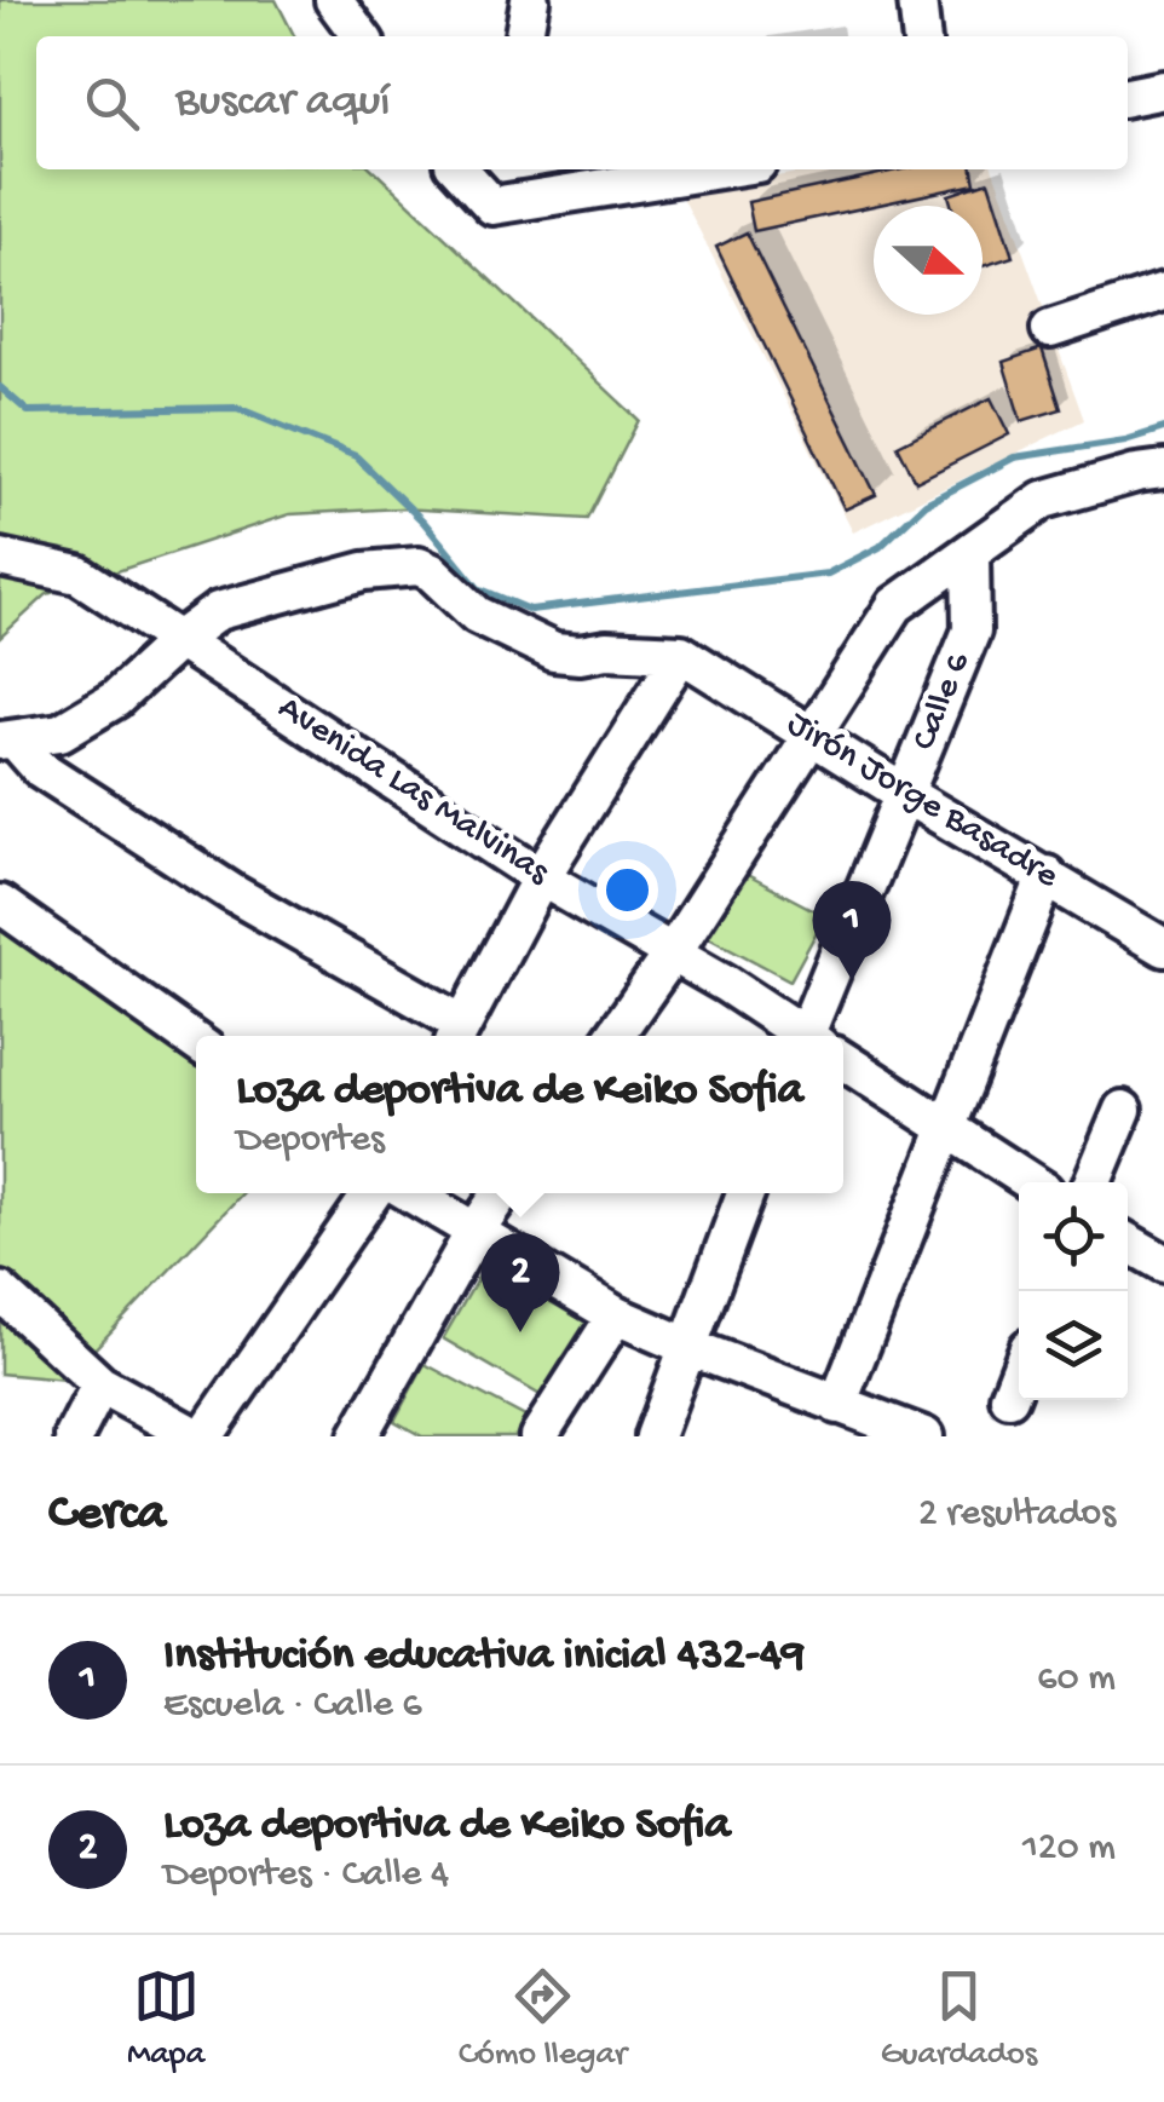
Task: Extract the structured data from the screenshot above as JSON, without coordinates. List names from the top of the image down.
{
  "streets": {
    "street": ["Calle 6", "Avenida Las Malvinas", "Jirón Jorge Basadre"]
  },
  "crossings": [
    ["Calle 6", "Jirón Jorge Basadre"]
  ],
  "north": "right",
  "page": {
    "search": "Buscar aquí",
    "pins": ["1", "2"],
    "popup": ["Loza deportiva de Keiko Sofia", "Deportes"],
    "heading": ["Cerca", "2 resultados"],
    "list": [
      {
        "mark": "1",
        "name": "Institución educativa inicial 432-49",
        "note": "Escuela · Calle 6",
        "value": "60 m"
      },
      {
        "mark": "2",
        "name": "Loza deportiva de Keiko Sofia",
        "note": "Deportes · Calle 4",
        "value": "120 m"
      }
    ],
    "nav": ["Mapa", "Cómo llegar", "Guardados"]
  }
}
